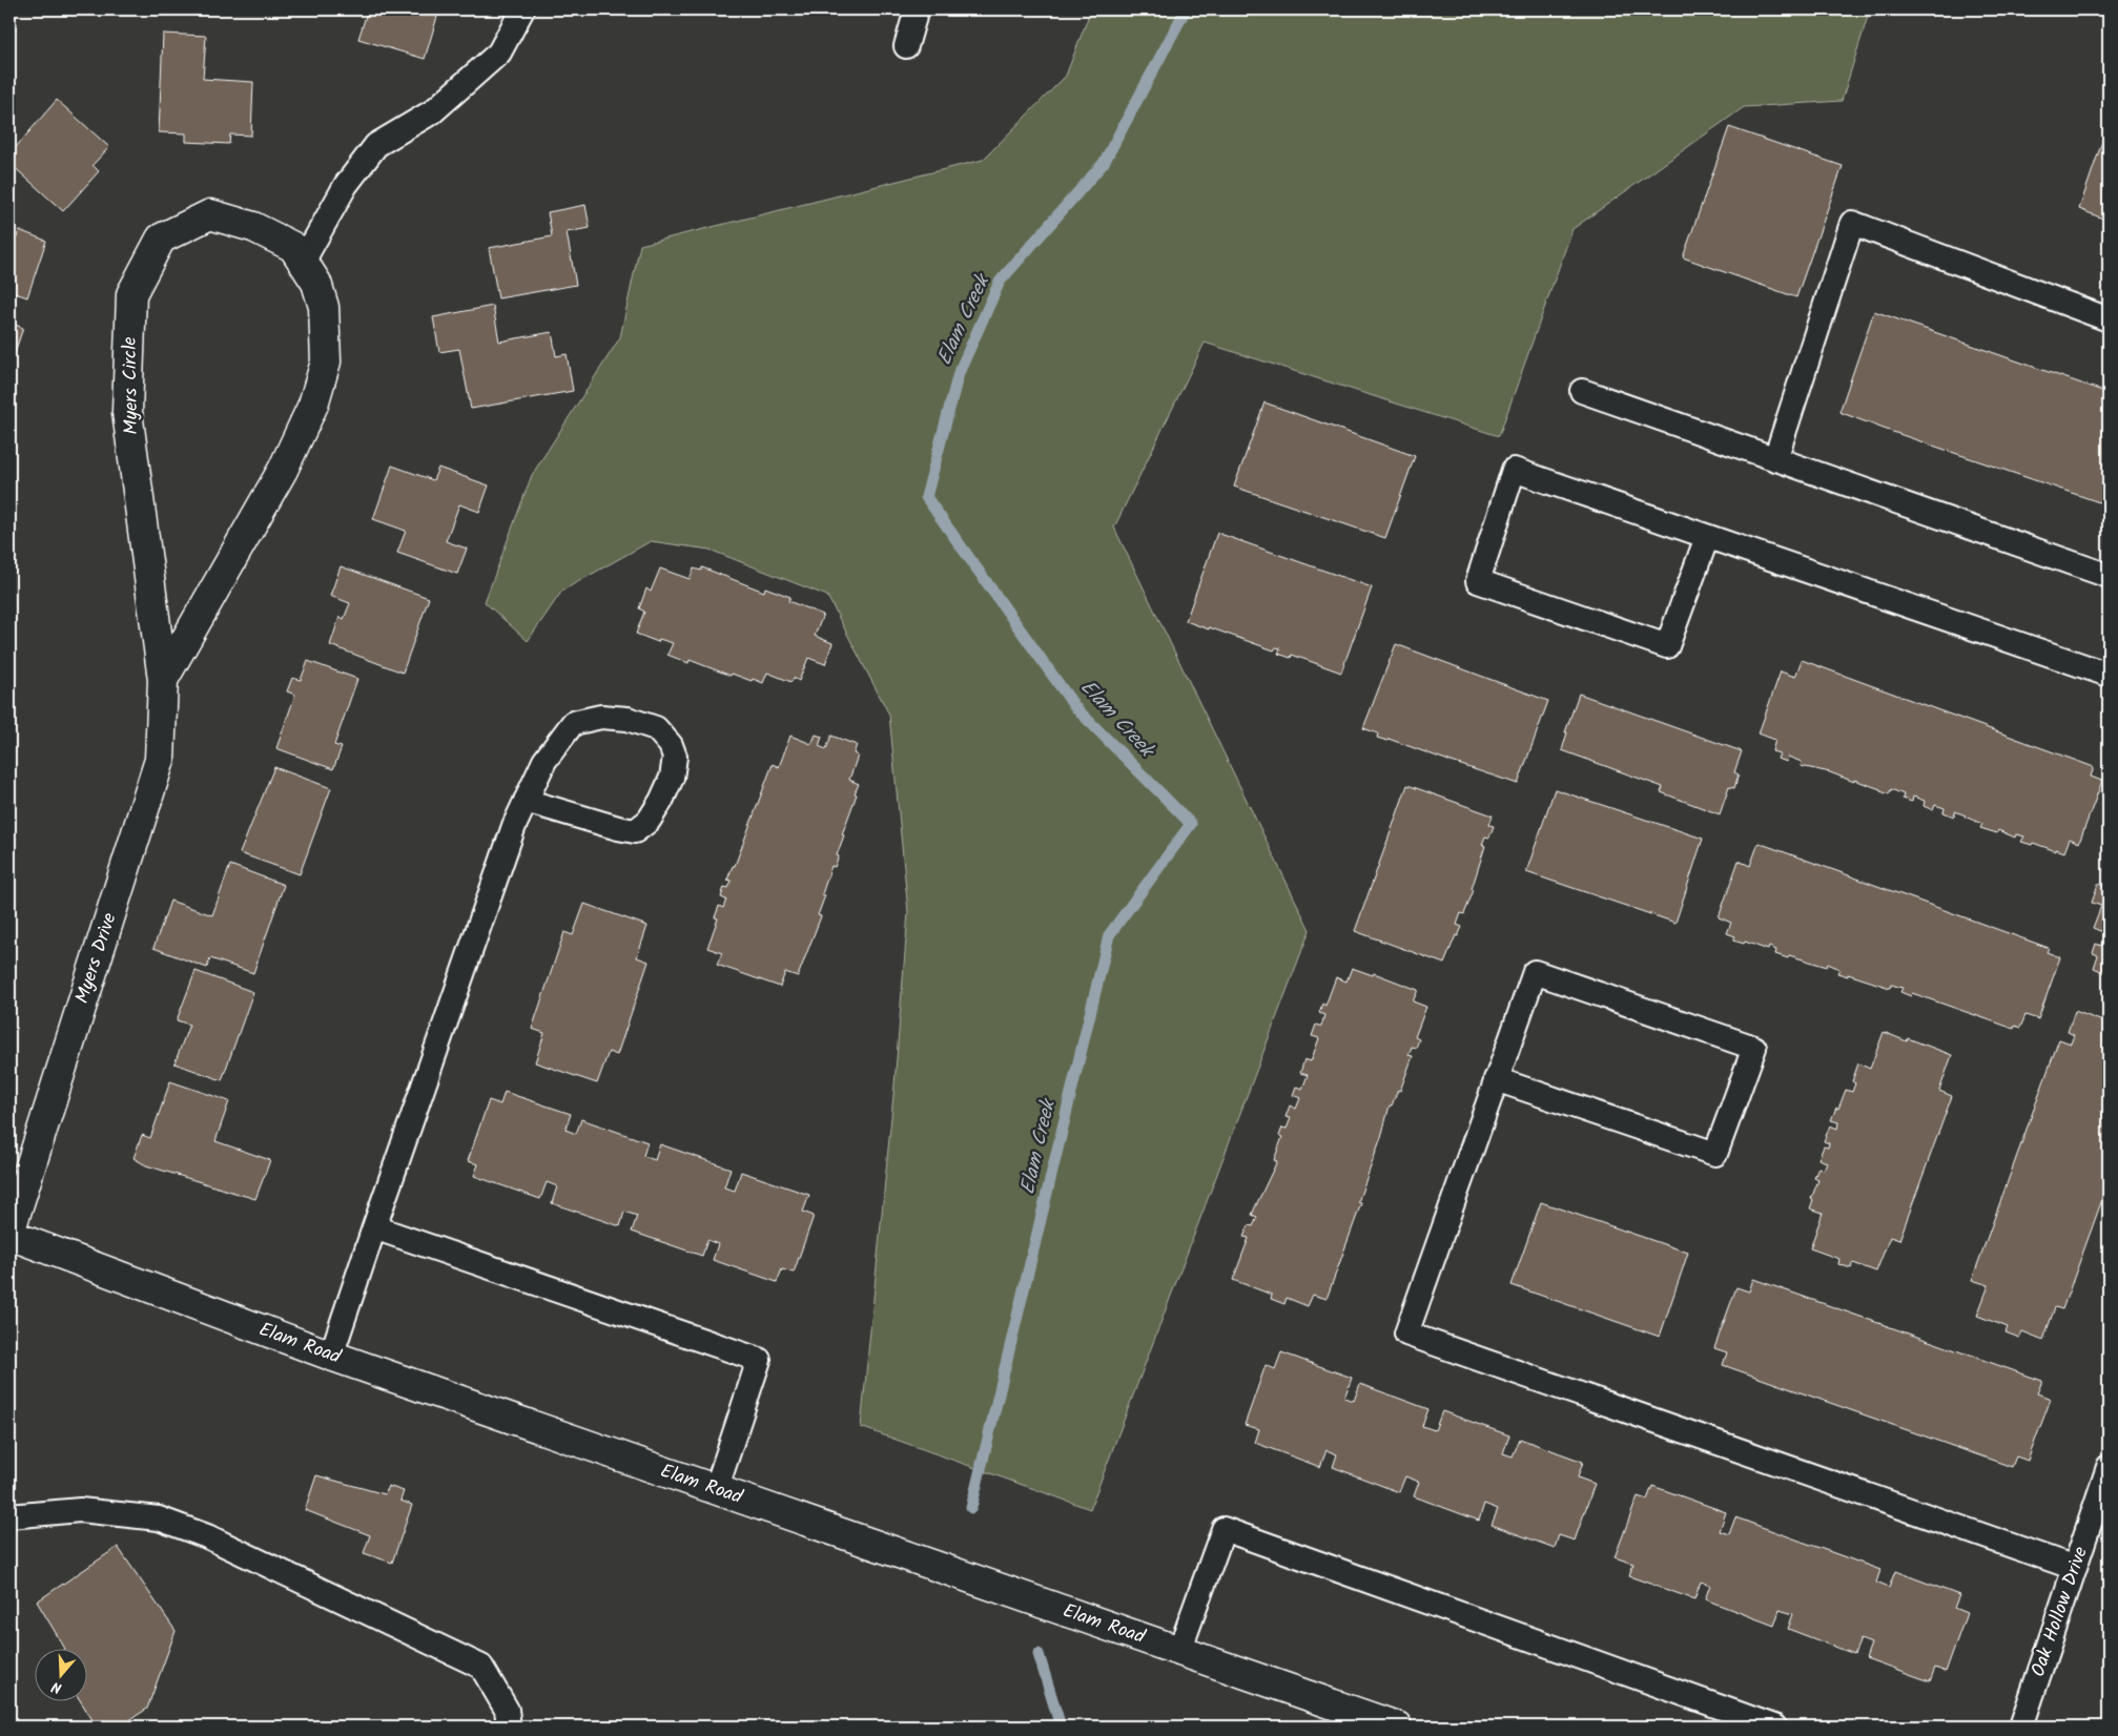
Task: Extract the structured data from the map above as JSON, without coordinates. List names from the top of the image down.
{
  "streets": {
    "street": ["Myers Circle", "Myers Drive", "Elam Road"],
    "lane": ["Oak Hollow Drive"]
  },
  "crossings": [
    ["Myers Circle", "Myers Drive"],
    ["Myers Drive", "Elam Road"]
  ],
  "water": ["Elam Creek"],
  "north": "bottom"
}
